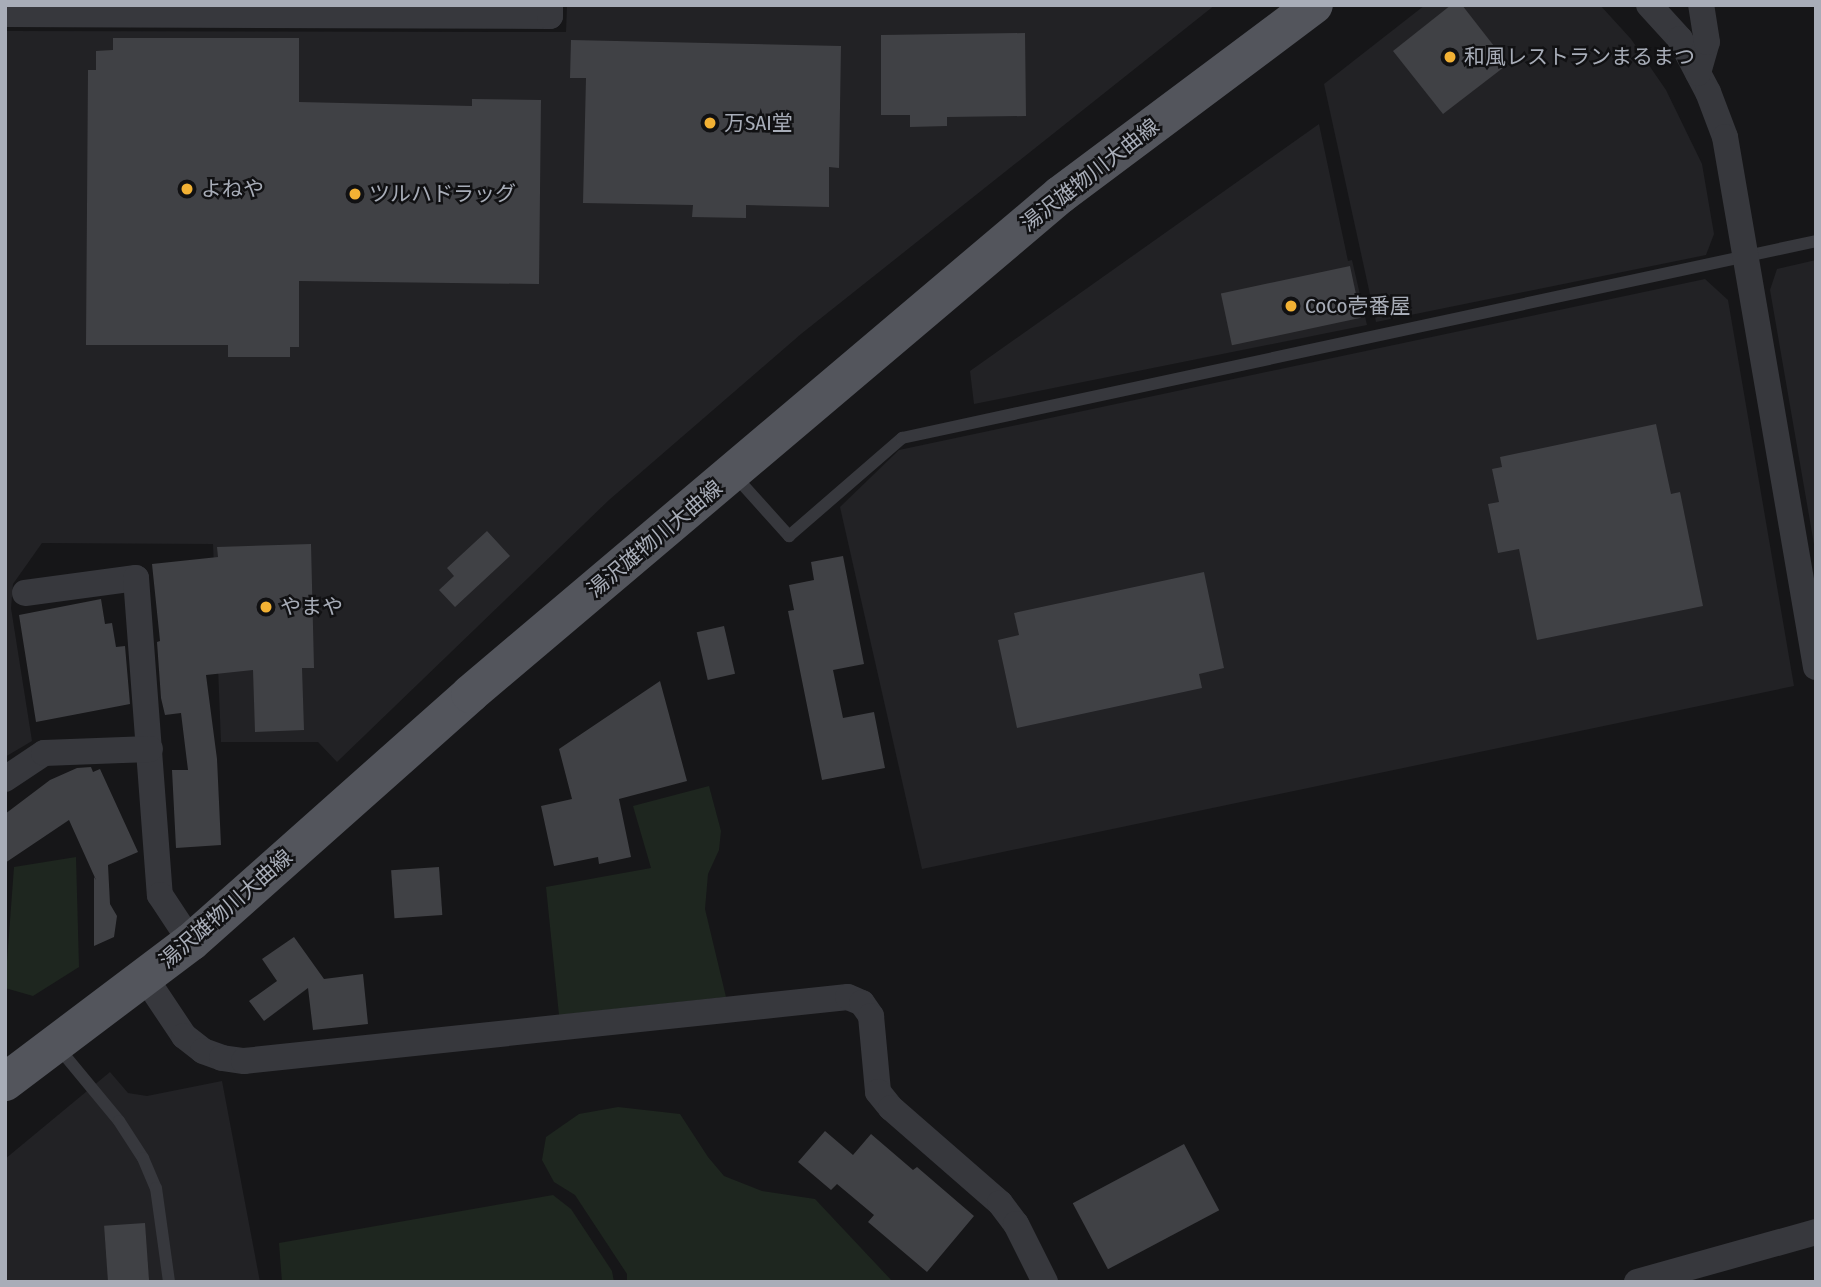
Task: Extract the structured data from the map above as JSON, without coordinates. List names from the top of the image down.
{
  "streets": {
    "main road": ["湯沢雄物川大曲線"]
  },
  "places": [
    "和風レストランまるまつ",
    "万SAI堂",
    "よねや",
    "ツルハドラッグ",
    "CoCo壱番屋",
    "やまや"
  ]
}
